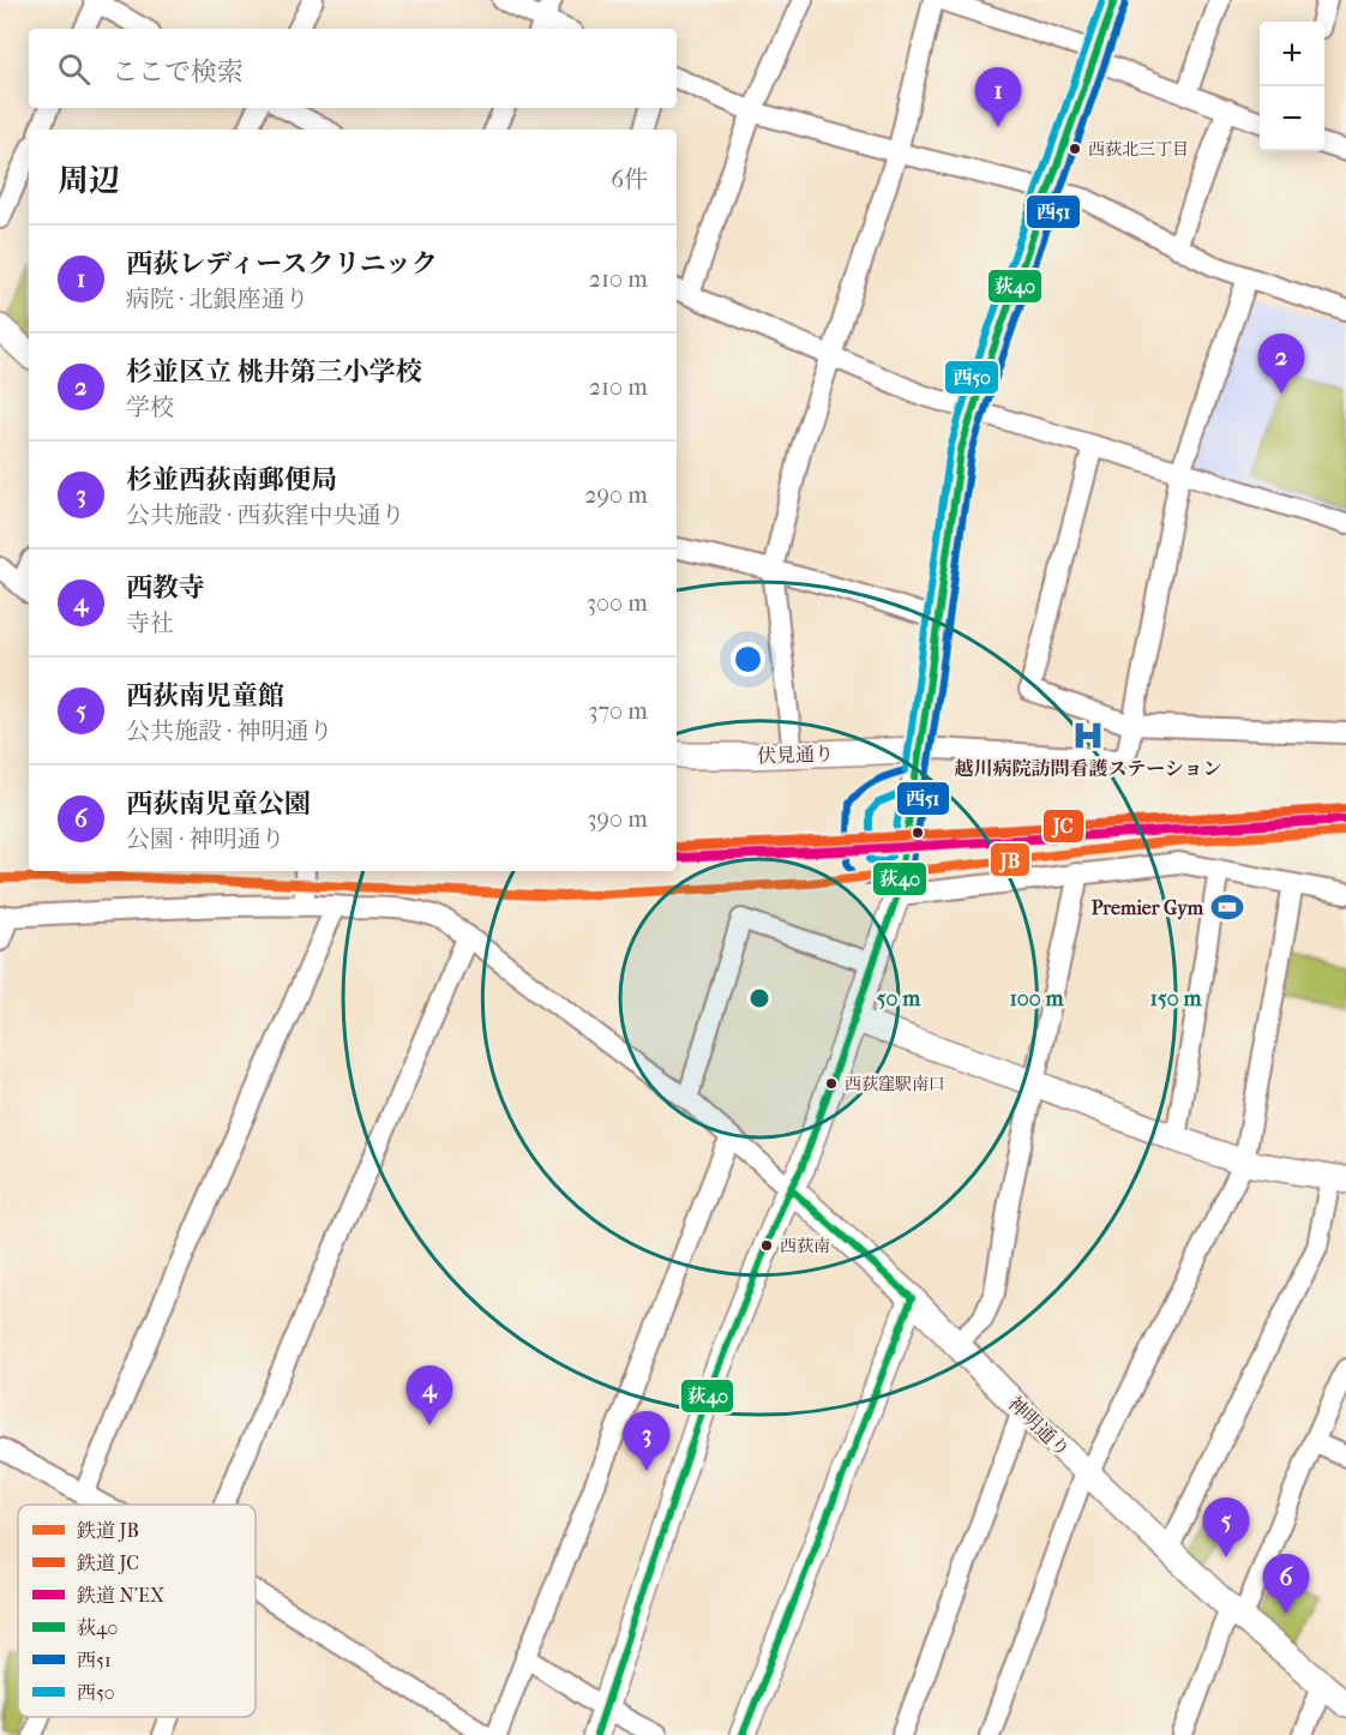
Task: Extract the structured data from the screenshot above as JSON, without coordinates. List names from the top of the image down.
{
  "streets": {
    "street": ["伏見通り", "神明通り"]
  },
  "places": {
    "other": ["西荻北三丁目", "西荻窪駅南口", "西荻南"],
    "hospital": ["越川病院訪問看護ステーション"],
    "sports": ["Premier Gym"]
  },
  "lines": [
    "transit line 荻40",
    "transit line 西50",
    "transit line 西51",
    "rail line JC",
    "rail line N'EX",
    "rail line JB"
  ],
  "legend": [
    "鉄道 JB",
    "鉄道 JC",
    "鉄道 N'EX",
    "荻40",
    "西51",
    "西50"
  ],
  "page": {
    "map_buttons": ["+", "−"],
    "search": "ここで検索",
    "pins": [
      "1",
      "2",
      "4",
      "3",
      "5",
      "6"
    ],
    "heading": ["周辺", "6件"],
    "list": [
      {
        "mark": "1",
        "name": "西荻レディースクリニック",
        "note": "病院 · 北銀座通り",
        "value": "210 m"
      },
      {
        "mark": "2",
        "name": "杉並区立 桃井第三小学校",
        "note": "学校",
        "value": "210 m"
      },
      {
        "mark": "3",
        "name": "杉並西荻南郵便局",
        "note": "公共施設 · 西荻窪中央通り",
        "value": "290 m"
      },
      {
        "mark": "4",
        "name": "西教寺",
        "note": "寺社",
        "value": "300 m"
      },
      {
        "mark": "5",
        "name": "西荻南児童館",
        "note": "公共施設 · 神明通り",
        "value": "370 m"
      },
      {
        "mark": "6",
        "name": "西荻南児童公園",
        "note": "公園 · 神明通り",
        "value": "390 m"
      }
    ]
  },
  "rings": ["50 m", "100 m", "150 m"]
}
